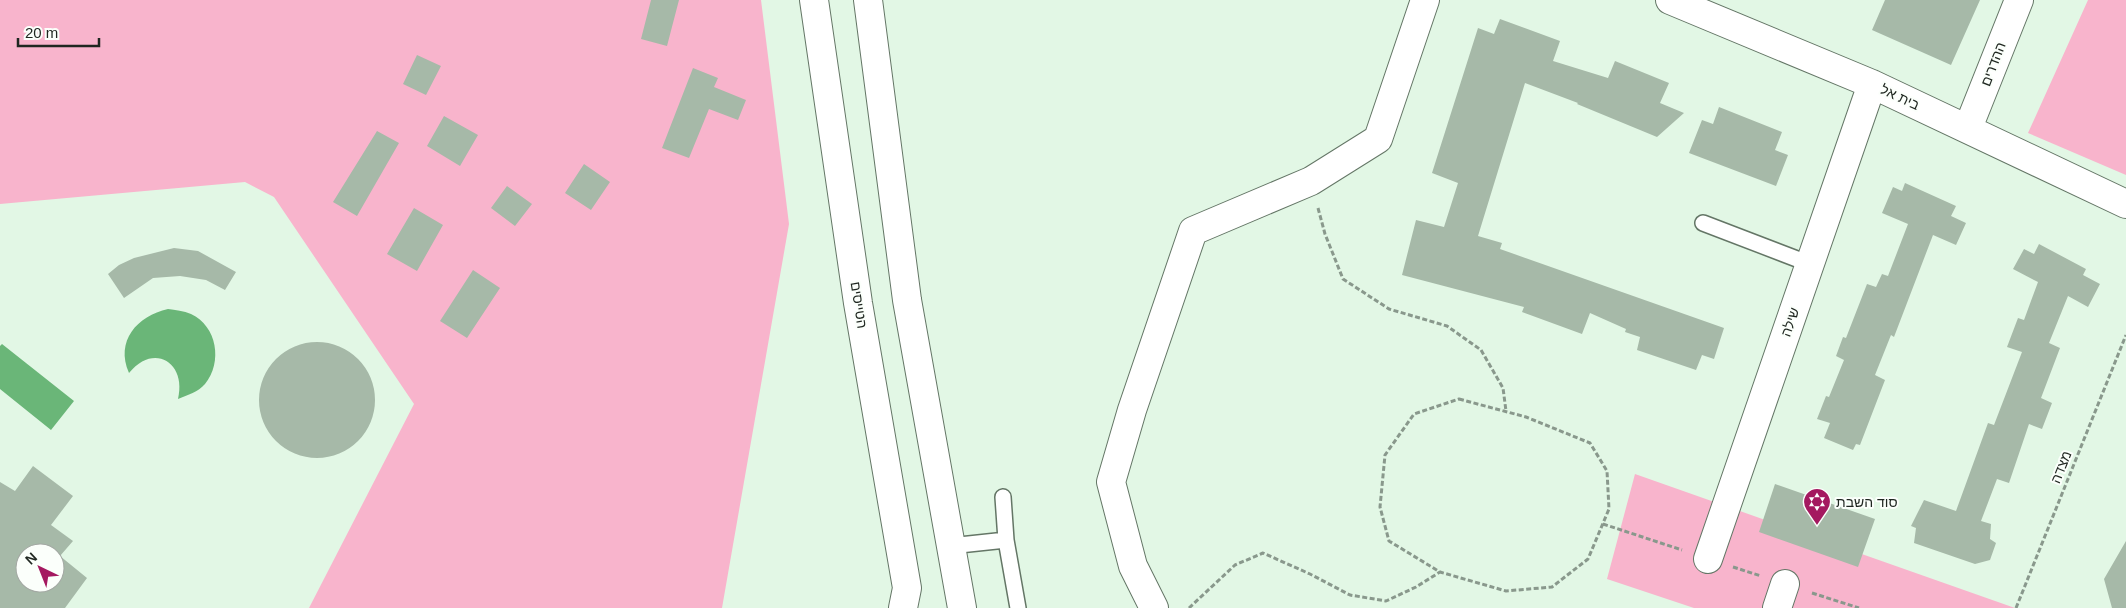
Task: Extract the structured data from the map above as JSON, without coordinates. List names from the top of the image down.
{
  "streets": {
    "street": [
      "ההדרים",
      "בית אל",
      "הטייסים",
      "שילה"
    ],
    "path": ["מצדה"]
  },
  "crossings": [
    ["ההדרים", "בית אל"],
    ["בית אל", "שילה"]
  ],
  "places": {
    "synagogue": ["סוד השבת"]
  },
  "scale_bar": "20 m",
  "north": "top left"
}
